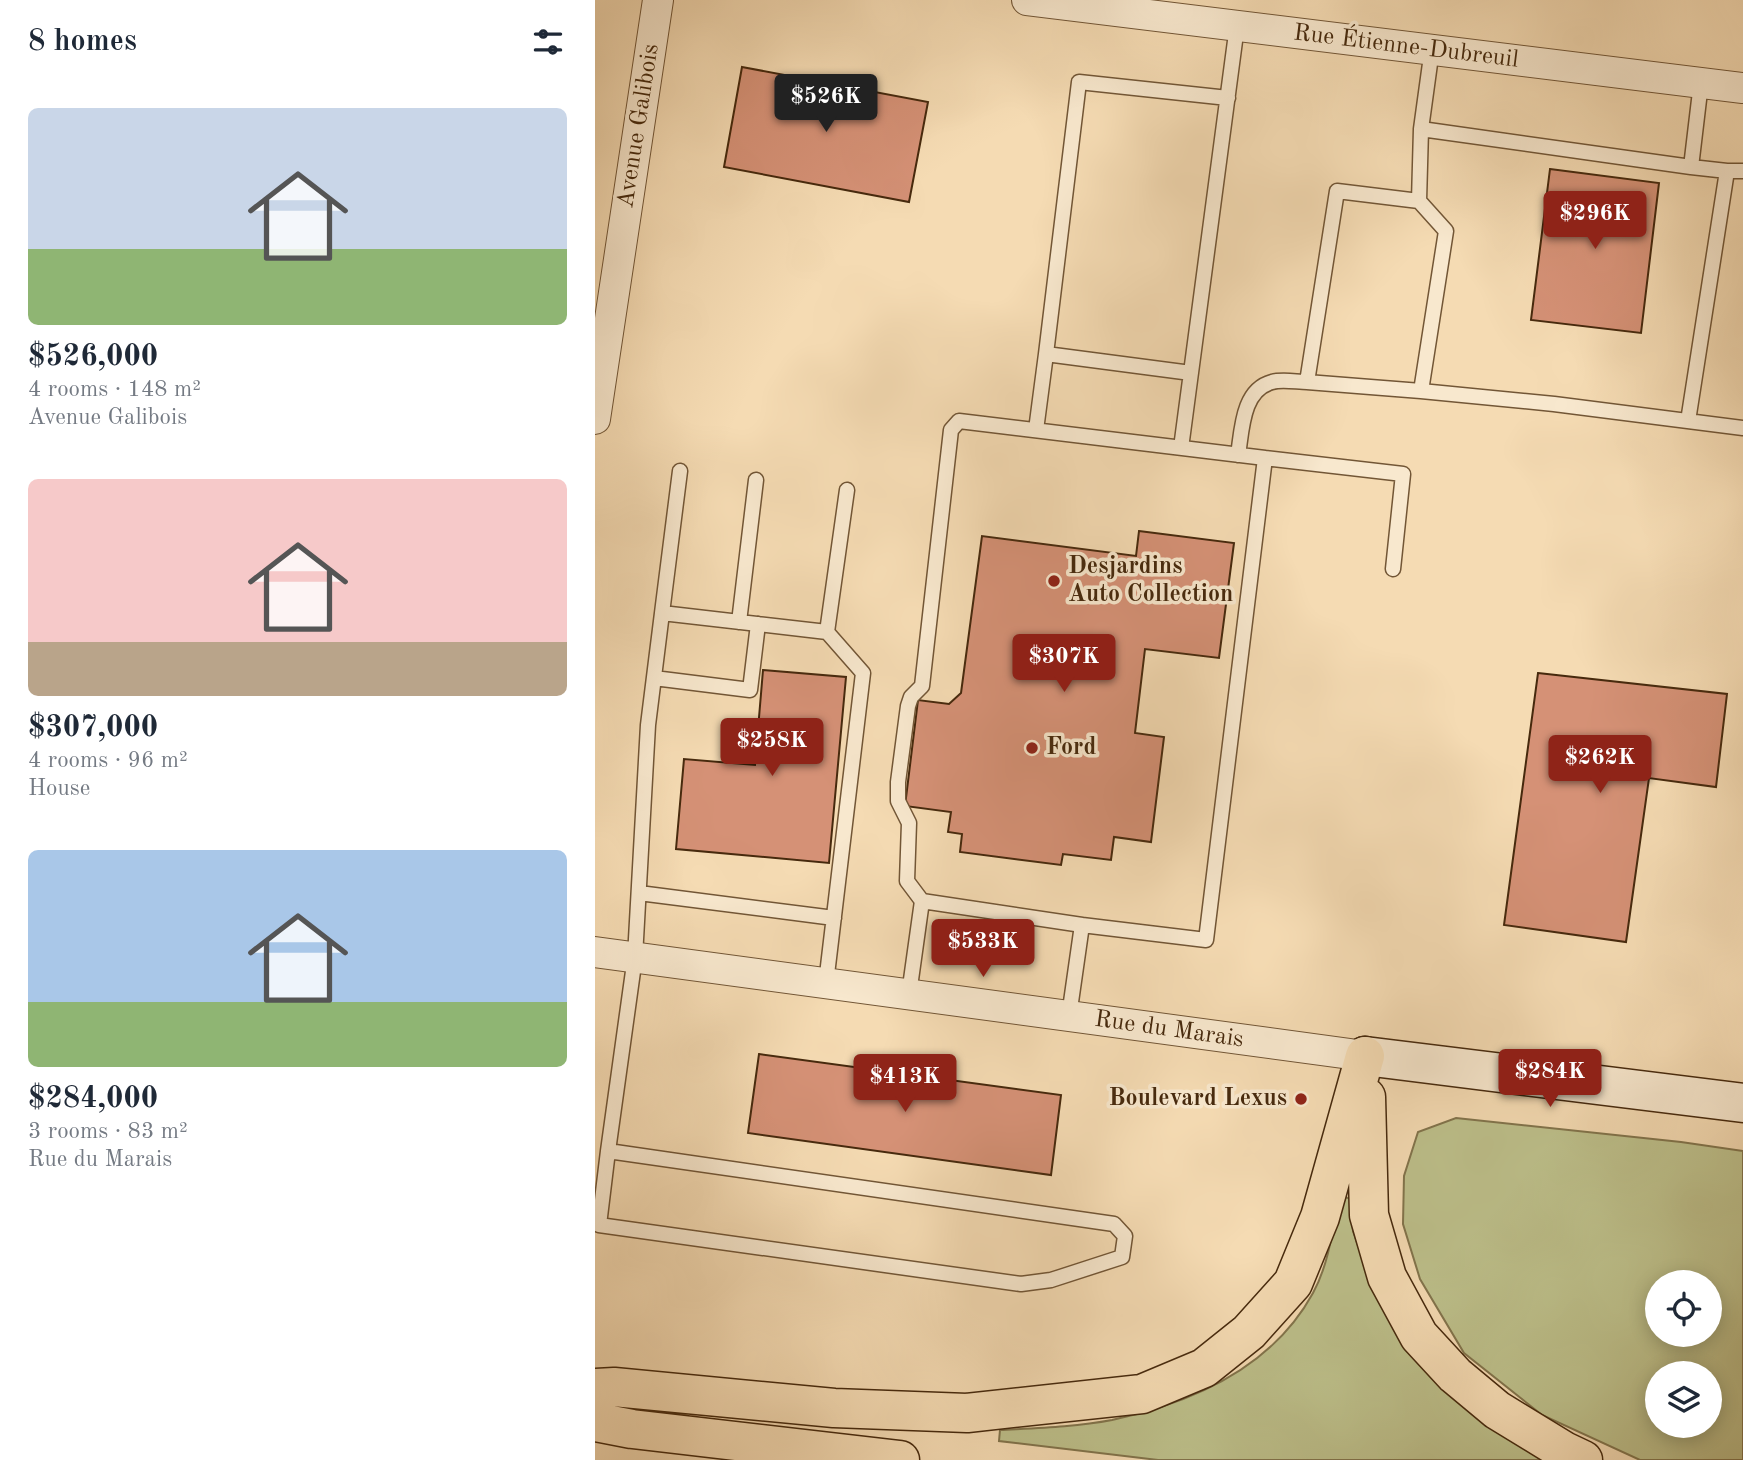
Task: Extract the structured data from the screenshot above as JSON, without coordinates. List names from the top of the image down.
{
  "streets": {
    "street": ["Rue Étienne-Dubreuil", "Avenue Galibois", "Rue du Marais"]
  },
  "places": ["Desjardins Auto Collection", "Ford", "Boulevard Lexus"],
  "page": {
    "heading": "8 homes",
    "price": [
      "$526K",
      "$296K",
      "$307K",
      "$258K",
      "$262K",
      "$533K",
      "$284K",
      "$413K"
    ],
    "list": [
      {
        "name": "$526,000",
        "note": "4 rooms · 148 m² · Avenue Galibois"
      },
      {
        "name": "$307,000",
        "note": "4 rooms · 96 m² · House"
      },
      {
        "name": "$284,000",
        "note": "3 rooms · 83 m² · Rue du Marais"
      }
    ]
  }
}
